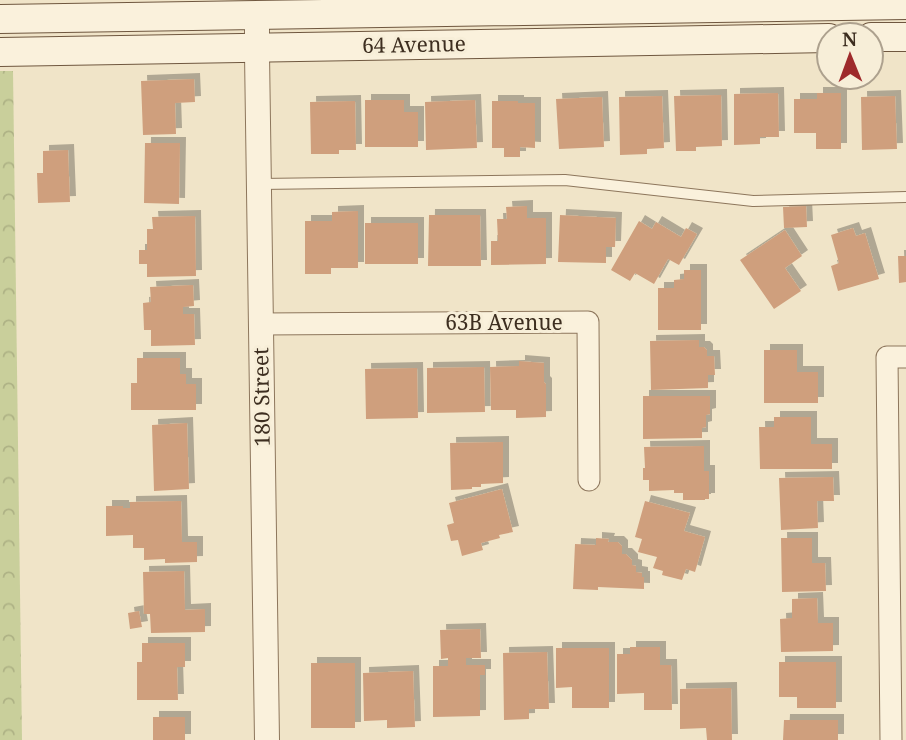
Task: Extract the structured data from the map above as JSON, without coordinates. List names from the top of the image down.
{
  "streets": {
    "main road": ["64 Avenue"],
    "street": ["63B Avenue", "180 Street"]
  },
  "crossings": [
    ["64 Avenue", "180 Street"],
    ["63B Avenue", "180 Street"]
  ],
  "north": "top"
}
